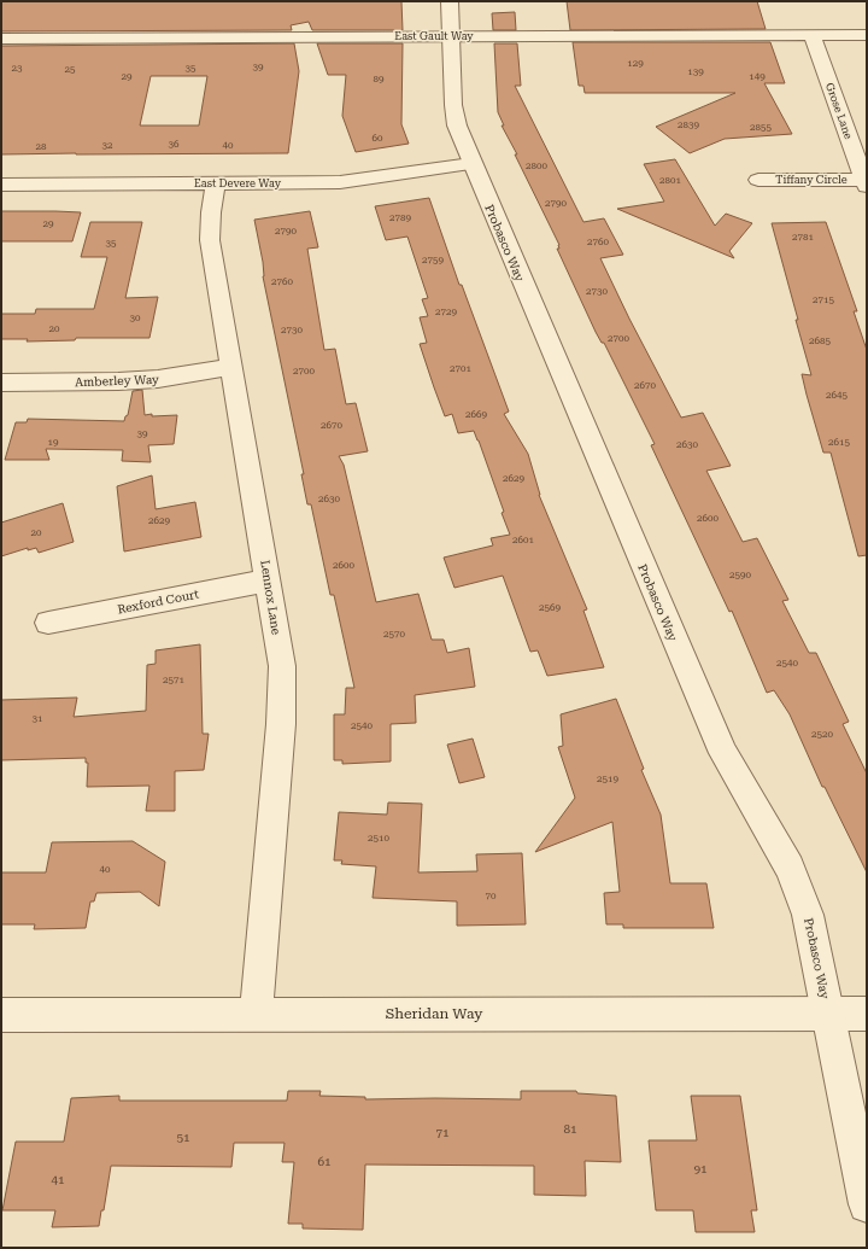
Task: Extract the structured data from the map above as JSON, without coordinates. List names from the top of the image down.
{
  "streets": {
    "street": [
      "East Gault Way",
      "Grose Lane",
      "Tiffany Circle",
      "East Devere Way",
      "Probasco Way",
      "Amberley Way",
      "Lennox Lane",
      "Rexford Court",
      "Sheridan Way"
    ]
  },
  "crossings": [
    ["East Gault Way", "Grose Lane"],
    ["East Gault Way", "Probasco Way"],
    ["Grose Lane", "Tiffany Circle"],
    ["East Devere Way", "Probasco Way"],
    ["East Devere Way", "Lennox Lane"],
    ["Probasco Way", "Sheridan Way"],
    ["Amberley Way", "Lennox Lane"],
    ["Lennox Lane", "Rexford Court"],
    ["Lennox Lane", "Sheridan Way"]
  ],
  "house_numbers": [
    "129",
    "39",
    "23",
    "35",
    "25",
    "139",
    "29",
    "149",
    "89",
    "2839",
    "2855",
    "60",
    "36",
    "32",
    "40",
    "28",
    "2800",
    "2801",
    "2790",
    "2789",
    "29",
    "2790",
    "2781",
    "2760",
    "35",
    "2759",
    "2760",
    "2730",
    "2715",
    "2729",
    "30",
    "20",
    "2730",
    "2700",
    "2685",
    "2701",
    "2700",
    "2670",
    "2645",
    "2669",
    "2670",
    "39",
    "19",
    "2615",
    "2630",
    "2629",
    "2630",
    "2600",
    "2629",
    "20",
    "2601",
    "2600",
    "2590",
    "2569",
    "2570",
    "2540",
    "2571",
    "31",
    "2540",
    "2520",
    "2519",
    "2510",
    "40",
    "70",
    "81",
    "71",
    "51",
    "61",
    "91",
    "41"
  ]
}
